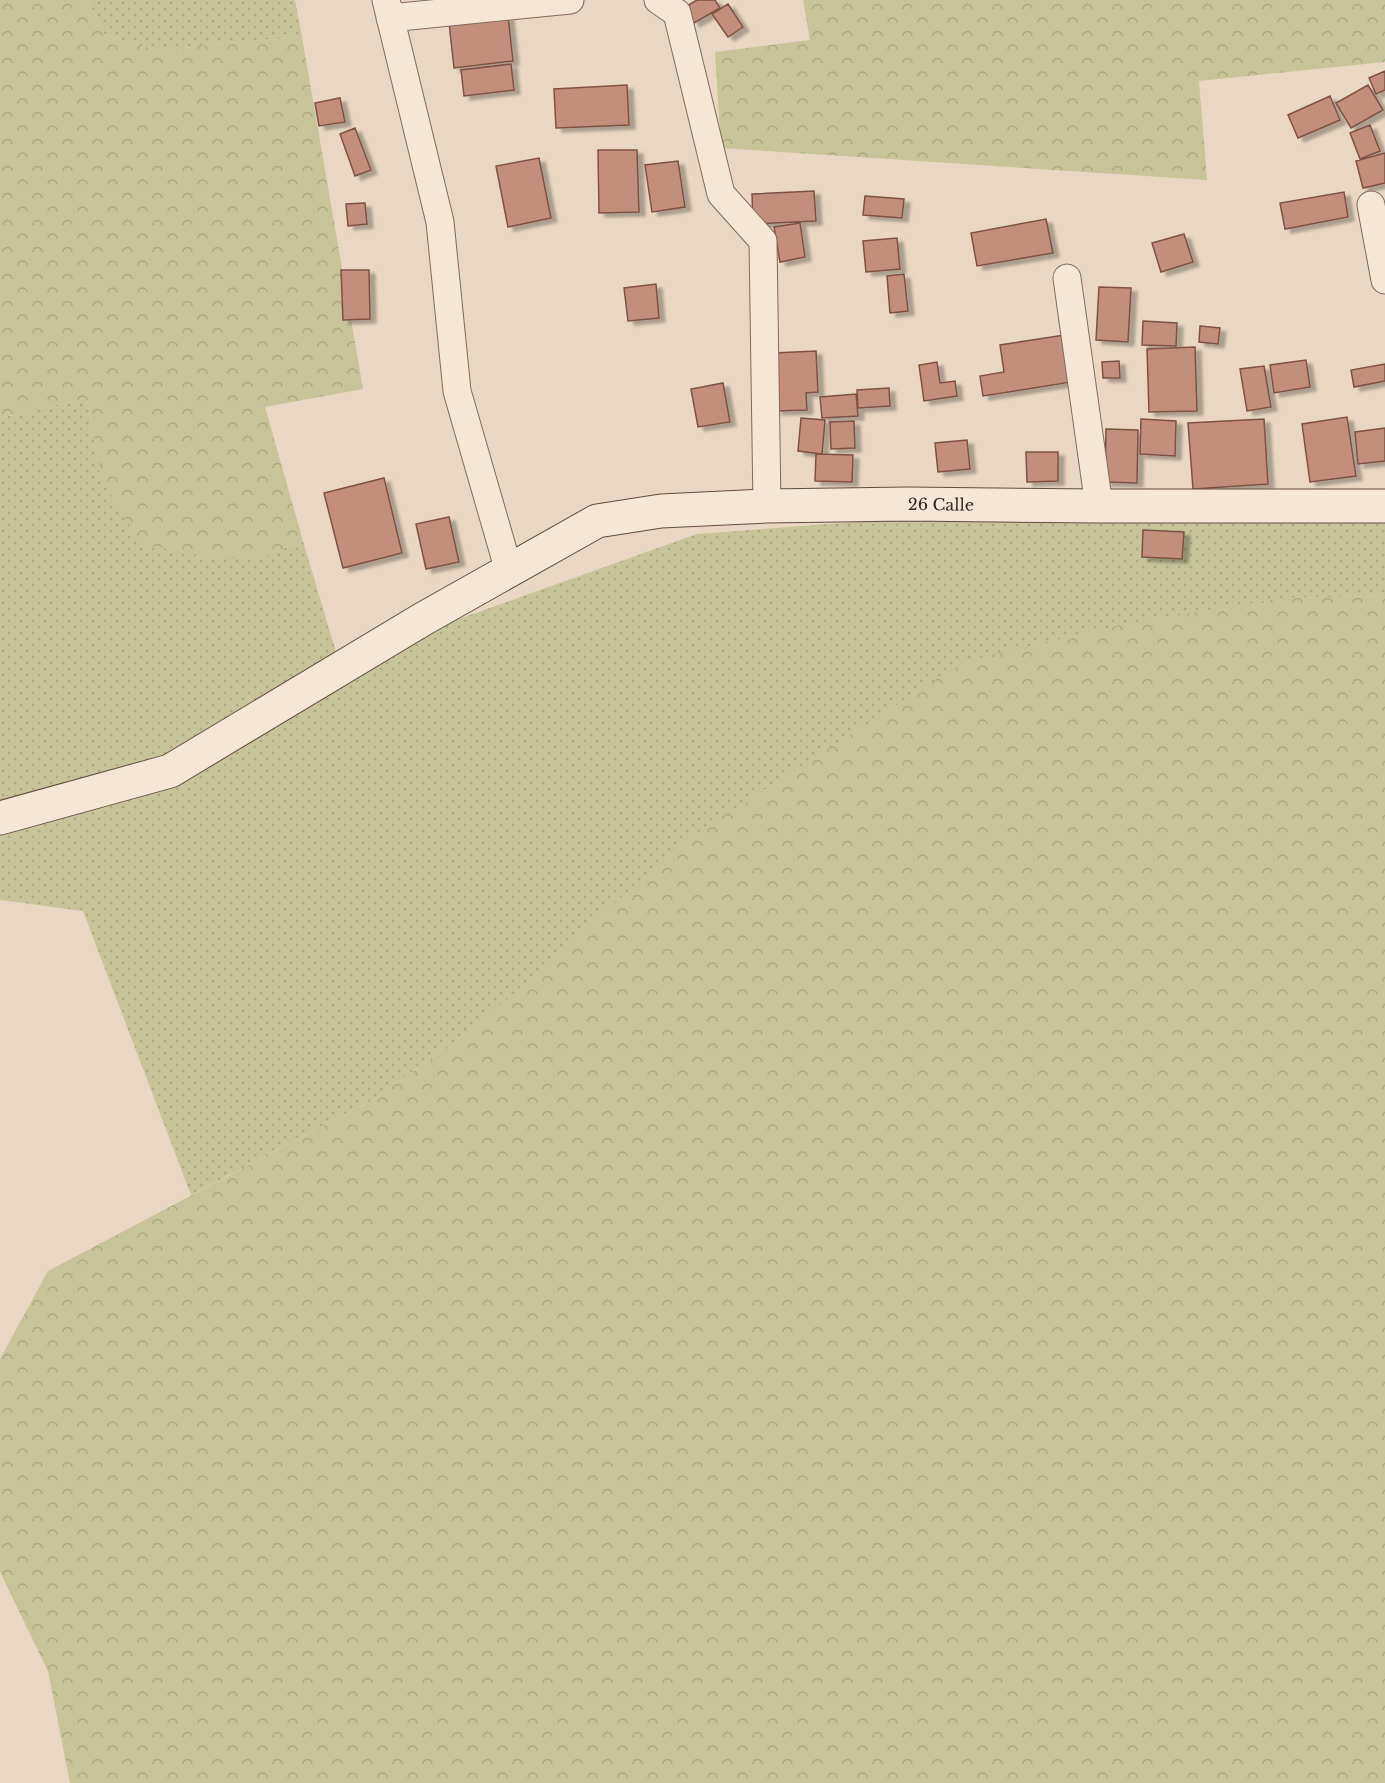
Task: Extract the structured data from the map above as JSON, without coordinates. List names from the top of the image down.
{
  "streets": {
    "street": ["26 Calle"]
  }
}
